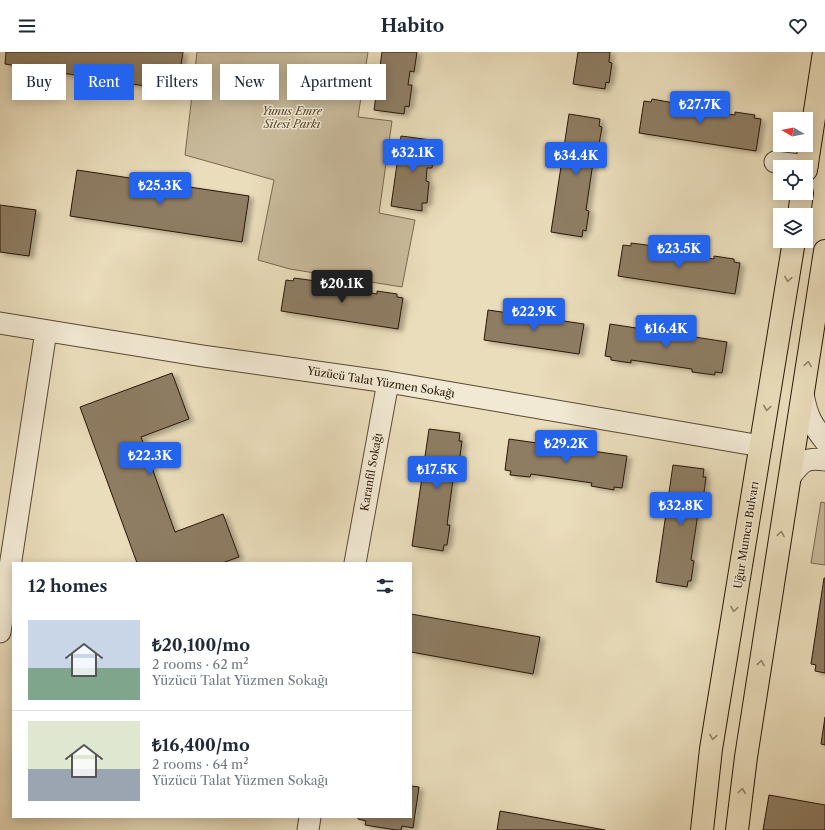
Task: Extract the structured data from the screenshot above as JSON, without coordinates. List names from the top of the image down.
{
  "streets": {
    "main road": ["Uğur Mumcu Bulvarı"],
    "street": ["Yüzücü Talat Yüzmen Sokağı", "Karanfil Sokağı"]
  },
  "crossings": [
    ["Yüzücü Talat Yüzmen Sokağı", "Karanfil Sokağı"],
    ["Yüzücü Talat Yüzmen Sokağı", "Uğur Mumcu Bulvarı"]
  ],
  "parks": ["Yunus Emre Sitesi Parkı"],
  "north": "left",
  "page": {
    "header": "Habito",
    "chip": [
      "Buy",
      "Rent",
      "Filters",
      "New",
      "Apartment"
    ],
    "price": [
      "₺27.7K",
      "₺32.1K",
      "₺34.4K",
      "₺25.3K",
      "₺23.5K",
      "₺20.1K",
      "₺22.9K",
      "₺16.4K",
      "₺29.2K",
      "₺22.3K",
      "₺17.5K",
      "₺32.8K"
    ],
    "heading": "12 homes",
    "list": [
      {
        "name": "₺20,100/mo",
        "note": "2 rooms · 62 m² · Yüzücü Talat Yüzmen Sokağı"
      },
      {
        "name": "₺16,400/mo",
        "note": "2 rooms · 64 m² · Yüzücü Talat Yüzmen Sokağı"
      }
    ]
  }
}
